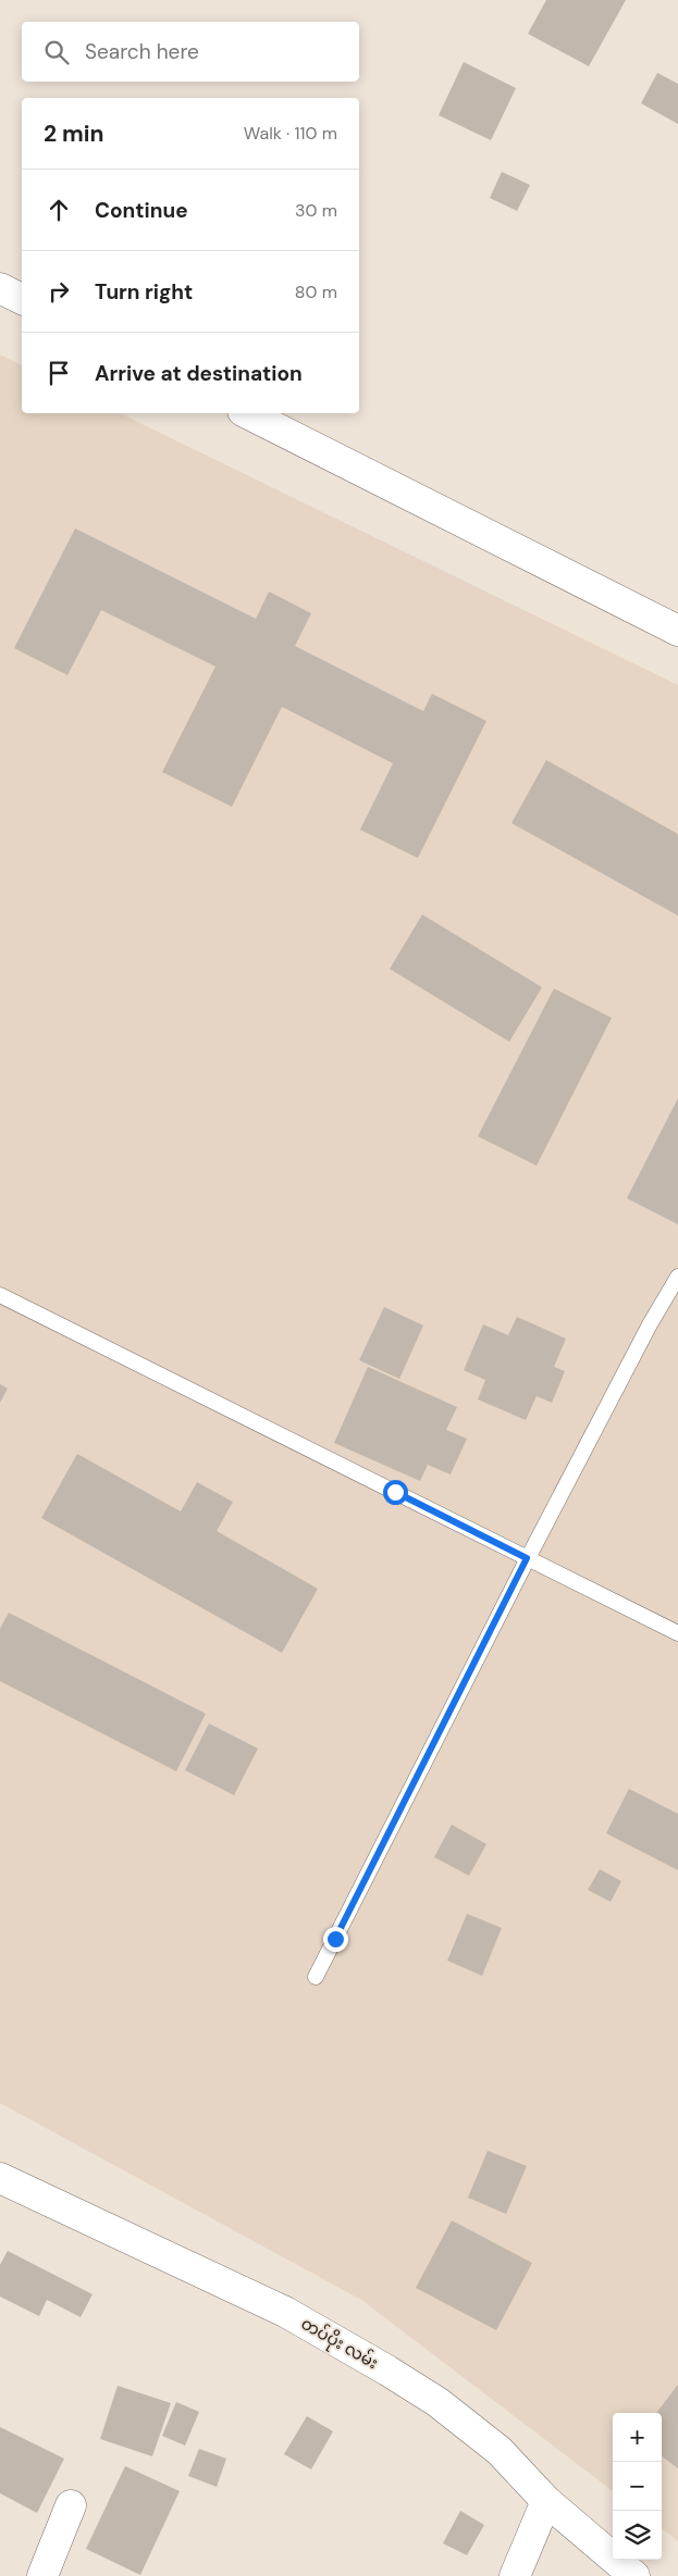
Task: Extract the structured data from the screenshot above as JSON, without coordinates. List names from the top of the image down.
{
  "streets": {
    "street": ["တပ်ပိုး လမ်း"]
  },
  "page": {
    "search": "Search here",
    "heading": ["2 min", "Walk · 110 m"],
    "list": [
      ["Continue", "30 m"],
      ["Turn right", "80 m"],
      "Arrive at destination"
    ],
    "map_buttons": ["+", "−"]
  }
}
